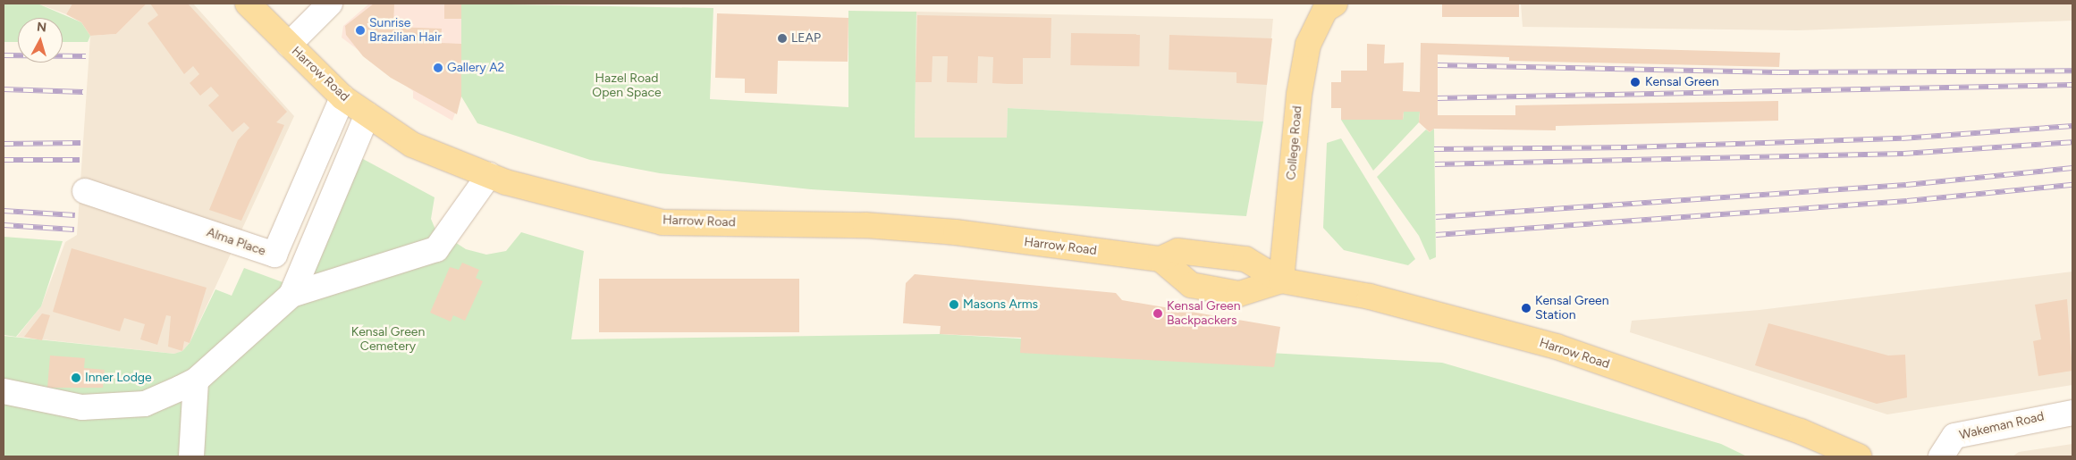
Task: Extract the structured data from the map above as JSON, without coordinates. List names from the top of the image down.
{
  "streets": {
    "main road": ["Harrow Road", "College Road"],
    "street": ["Alma Place", "Wakeman Road"]
  },
  "crossings": [
    ["Harrow Road", "College Road"],
    ["Harrow Road", "Alma Place"]
  ],
  "parks": ["Hazel Road Open Space", "Kensal Green Cemetery"],
  "places": [
    "Sunrise Brazilian Hair",
    "LEAP",
    "Gallery A2",
    "Kensal Green",
    "Masons Arms",
    "Kensal Green Station",
    "Kensal Green Backpackers",
    "Inner Lodge"
  ],
  "north": "top"
}
